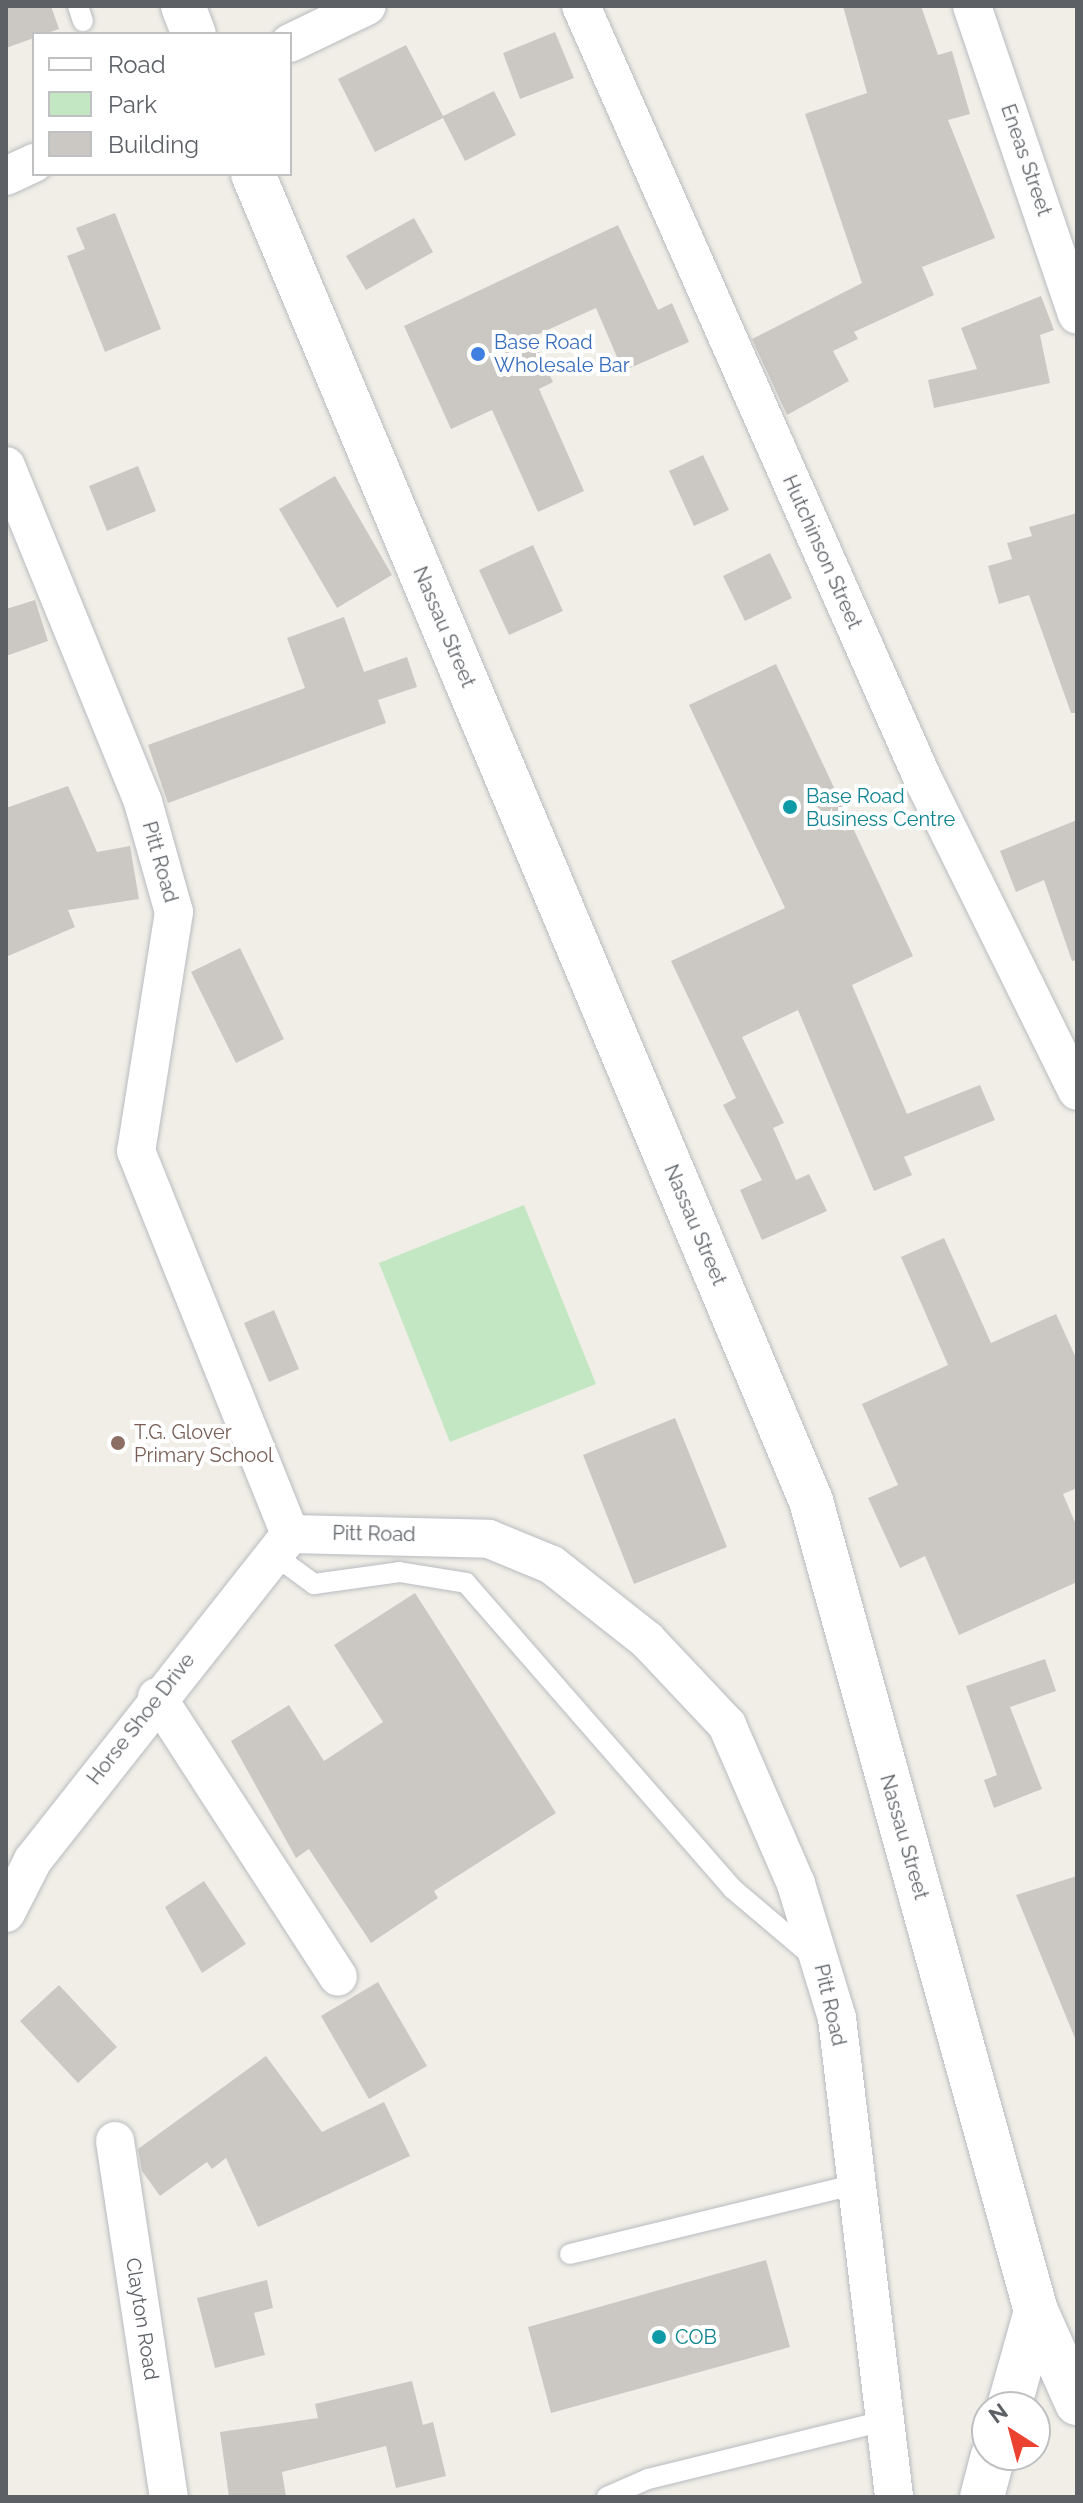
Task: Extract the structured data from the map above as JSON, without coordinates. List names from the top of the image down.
{
  "streets": {
    "main road": ["Nassau Street"],
    "street": [
      "Eneas Street",
      "Hutchinson Street",
      "Pitt Road",
      "Horse Shoe Drive",
      "Clayton Road"
    ]
  },
  "crossings": [
    ["Pitt Road", "Horse Shoe Drive"]
  ],
  "places": [
    "Base Road Wholesale Bar",
    "Base Road Business Centre",
    "T.G. Glover Primary School",
    "COB"
  ],
  "legend": ["Road", "Park", "Building"],
  "north": "top left"
}
